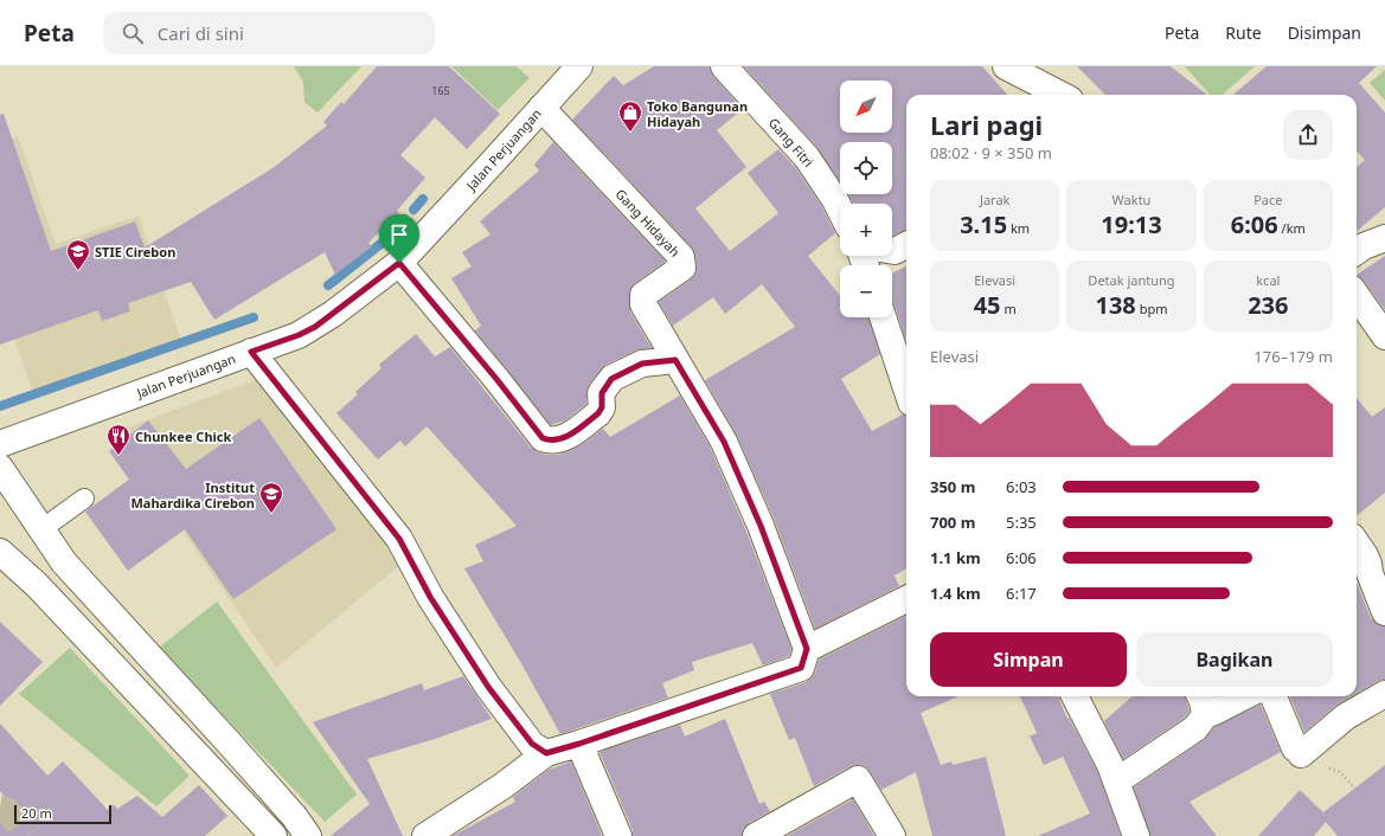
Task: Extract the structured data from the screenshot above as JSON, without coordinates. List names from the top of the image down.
{
  "streets": {
    "street": ["Gang Fitri", "Jalan Perjuangan", "Gang Hidayah"]
  },
  "crossings": [
    ["Jalan Perjuangan", "Gang Hidayah"]
  ],
  "places": {
    "shop": ["Toko Bangunan Hidayah"],
    "school or university": ["STIE Cirebon", "Institut Mahardika Cirebon"],
    "restaurant": ["Chunkee Chick"]
  },
  "house_numbers": ["165"],
  "scale_bar": "20 m",
  "north": "bottom left",
  "page": {
    "header": "Peta",
    "search": "Cari di sini",
    "nav": ["Peta", "Rute", "Disimpan"],
    "map_buttons": ["+", "−"],
    "heading": ["Lari pagi", "08:02 · 9 × 350 m"],
    "stats": [
      ["Jarak", "3.15 km"],
      ["Waktu", "19:13"],
      ["Pace", "6:06 /km"],
      ["Elevasi", "45 m"],
      ["Detak jantung", "138 bpm"],
      ["kcal", "236"]
    ],
    "chart": ["Elevasi", "176–179 m"],
    "list": [
      {
        "name": "350 m",
        "note": "6:03"
      },
      {
        "name": "700 m",
        "note": "5:35"
      },
      {
        "name": "1.1 km",
        "note": "6:06"
      },
      {
        "name": "1.4 km",
        "note": "6:17"
      }
    ],
    "buttons": ["Simpan", "Bagikan"],
    "scale": "20 m"
  }
}
